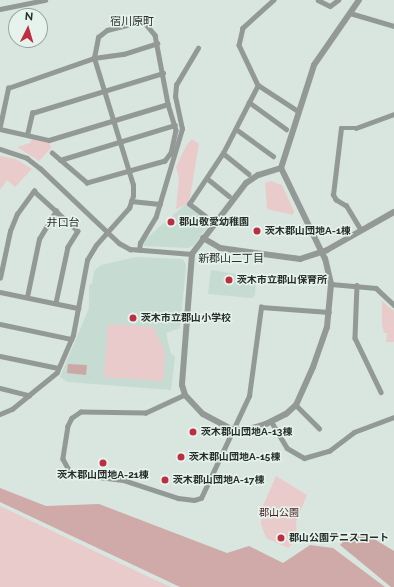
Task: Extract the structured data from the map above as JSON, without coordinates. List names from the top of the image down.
{
  "districts": ["宿川原町", "井口台", "新郡山二丁目"],
  "parks": ["郡山公園"],
  "places": [
    "郡山敬愛幼稚園",
    "茨木郡山団地A-1棟",
    "茨木市立郡山保育所",
    "茨木市立郡山小学校",
    "茨木郡山団地A-13棟",
    "茨木郡山団地A-15棟",
    "茨木郡山団地A-21棟",
    "茨木郡山団地A-17棟",
    "郡山公園テニスコート"
  ],
  "north": "top"
}
